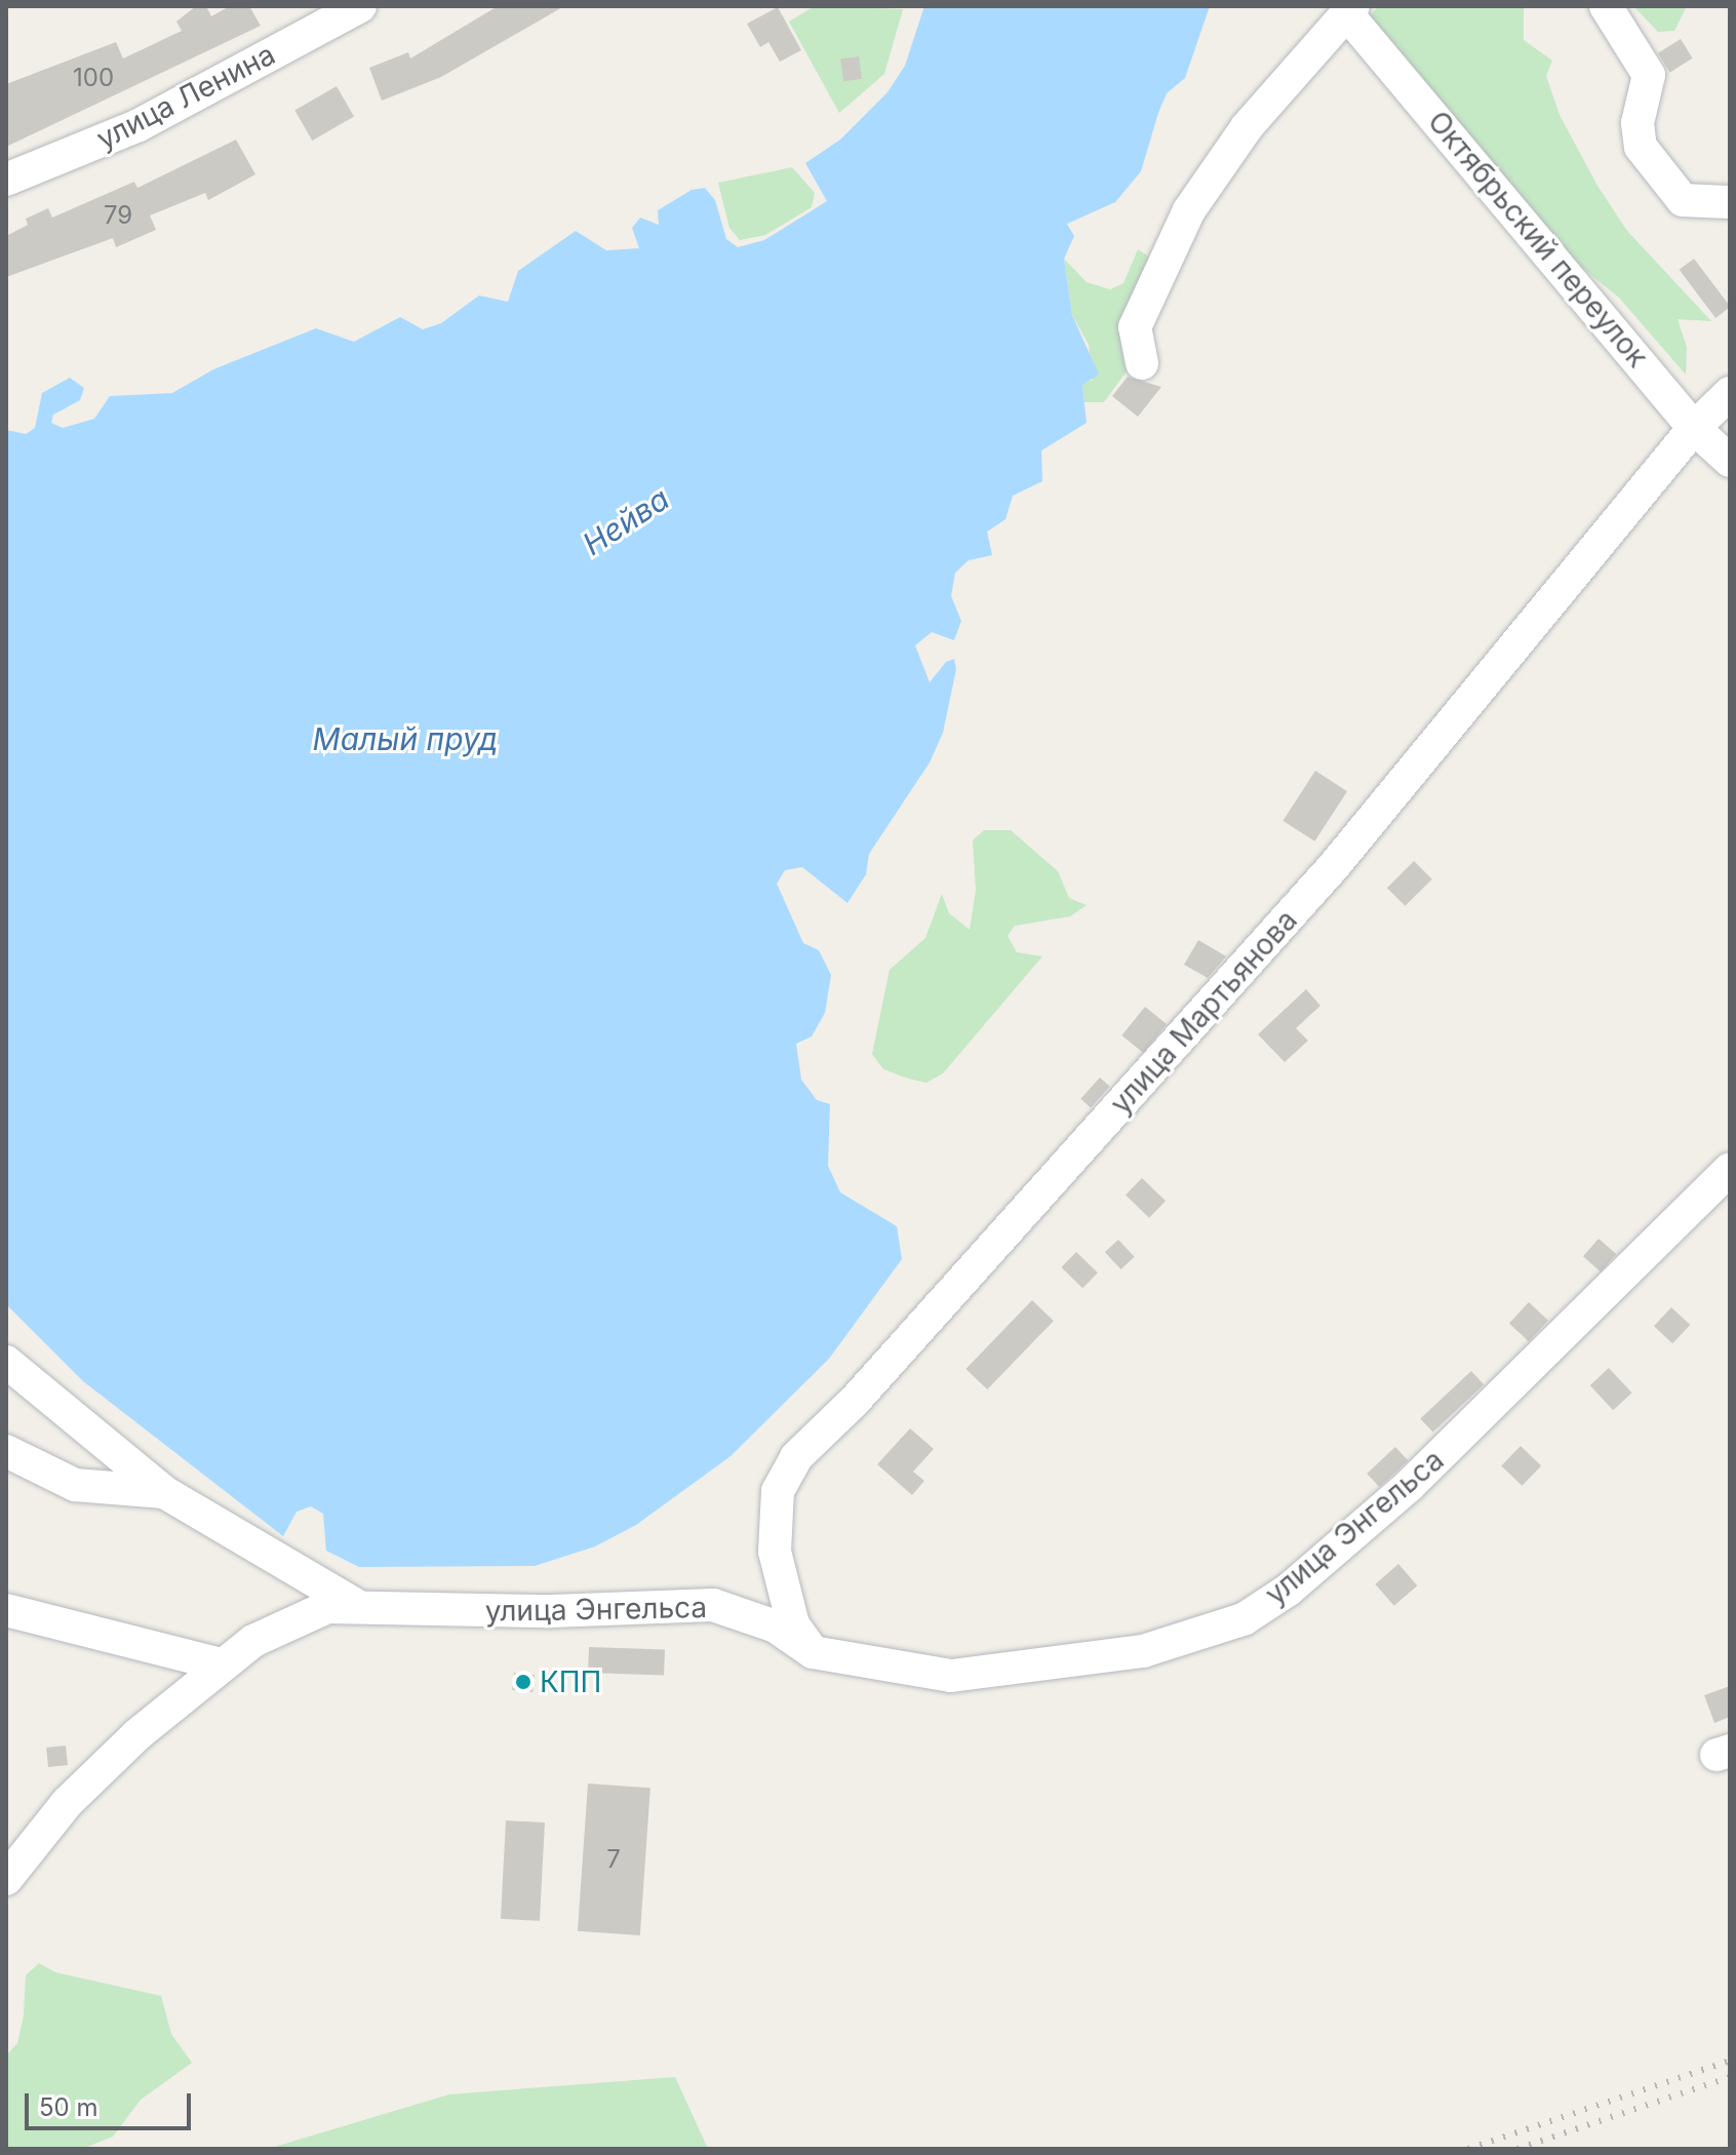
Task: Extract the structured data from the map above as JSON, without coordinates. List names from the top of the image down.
{
  "streets": {
    "street": [
      "улица Ленина",
      "Октябрьский переулок",
      "улица Мартьянова",
      "улица Энгельса"
    ]
  },
  "crossings": [
    ["Октябрьский переулок", "улица Мартьянова"],
    ["улица Мартьянова", "улица Энгельса"]
  ],
  "water": ["Нейва", "Малый пруд"],
  "places": ["КПП"],
  "house_numbers": ["100", "79", "7"],
  "scale_bar": "50 m"
}
